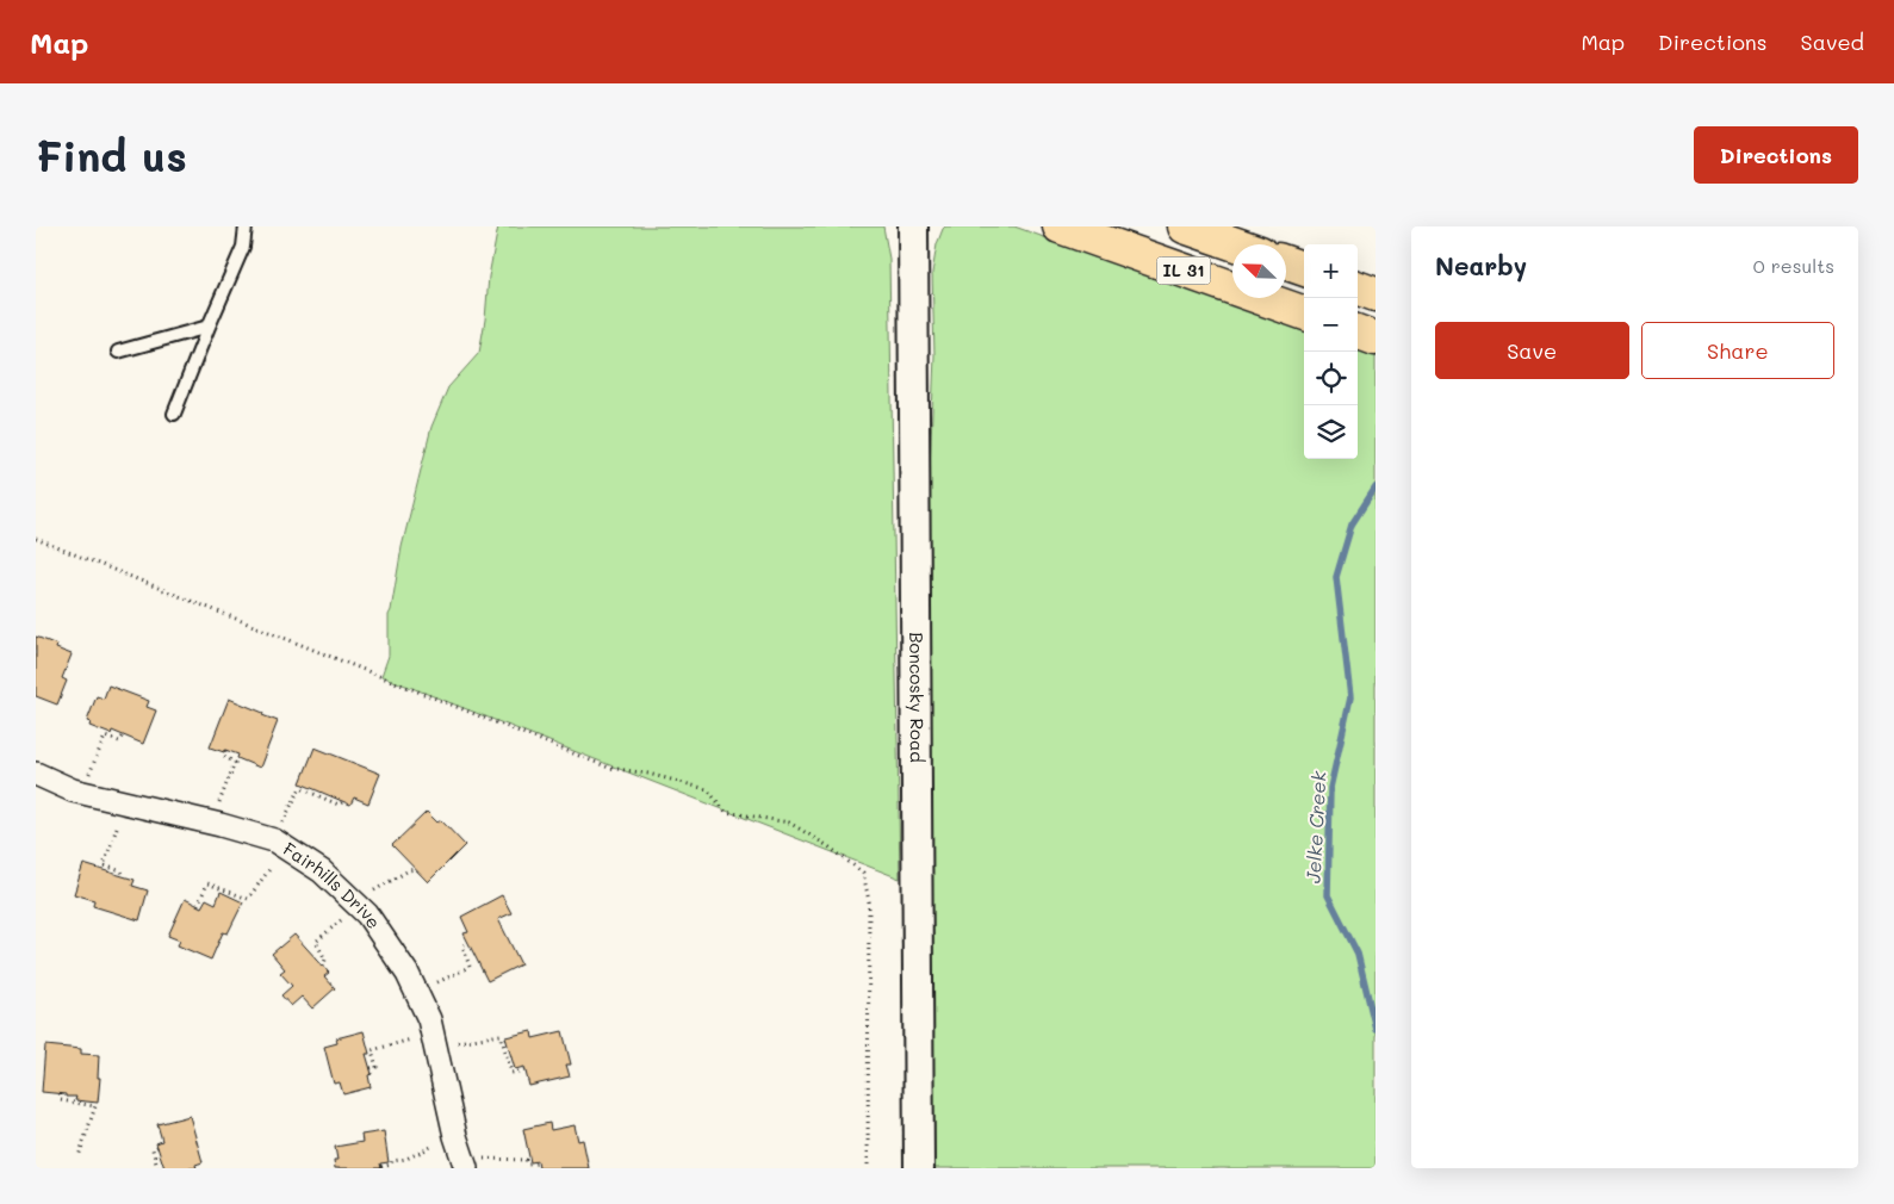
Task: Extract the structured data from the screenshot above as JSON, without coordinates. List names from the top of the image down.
{
  "streets": {
    "main road": ["IL 31"],
    "street": ["Boncosky Road", "Fairhills Drive"]
  },
  "water": ["Jelke Creek"],
  "north": "top left",
  "page": {
    "header": "Map",
    "nav": ["Map", "Directions", "Saved"],
    "buttons": [
      "Directions",
      ["Save", "Share"]
    ],
    "title": "Find us",
    "heading": ["Nearby", "0 results"],
    "map_buttons": ["+", "−"]
  }
}
